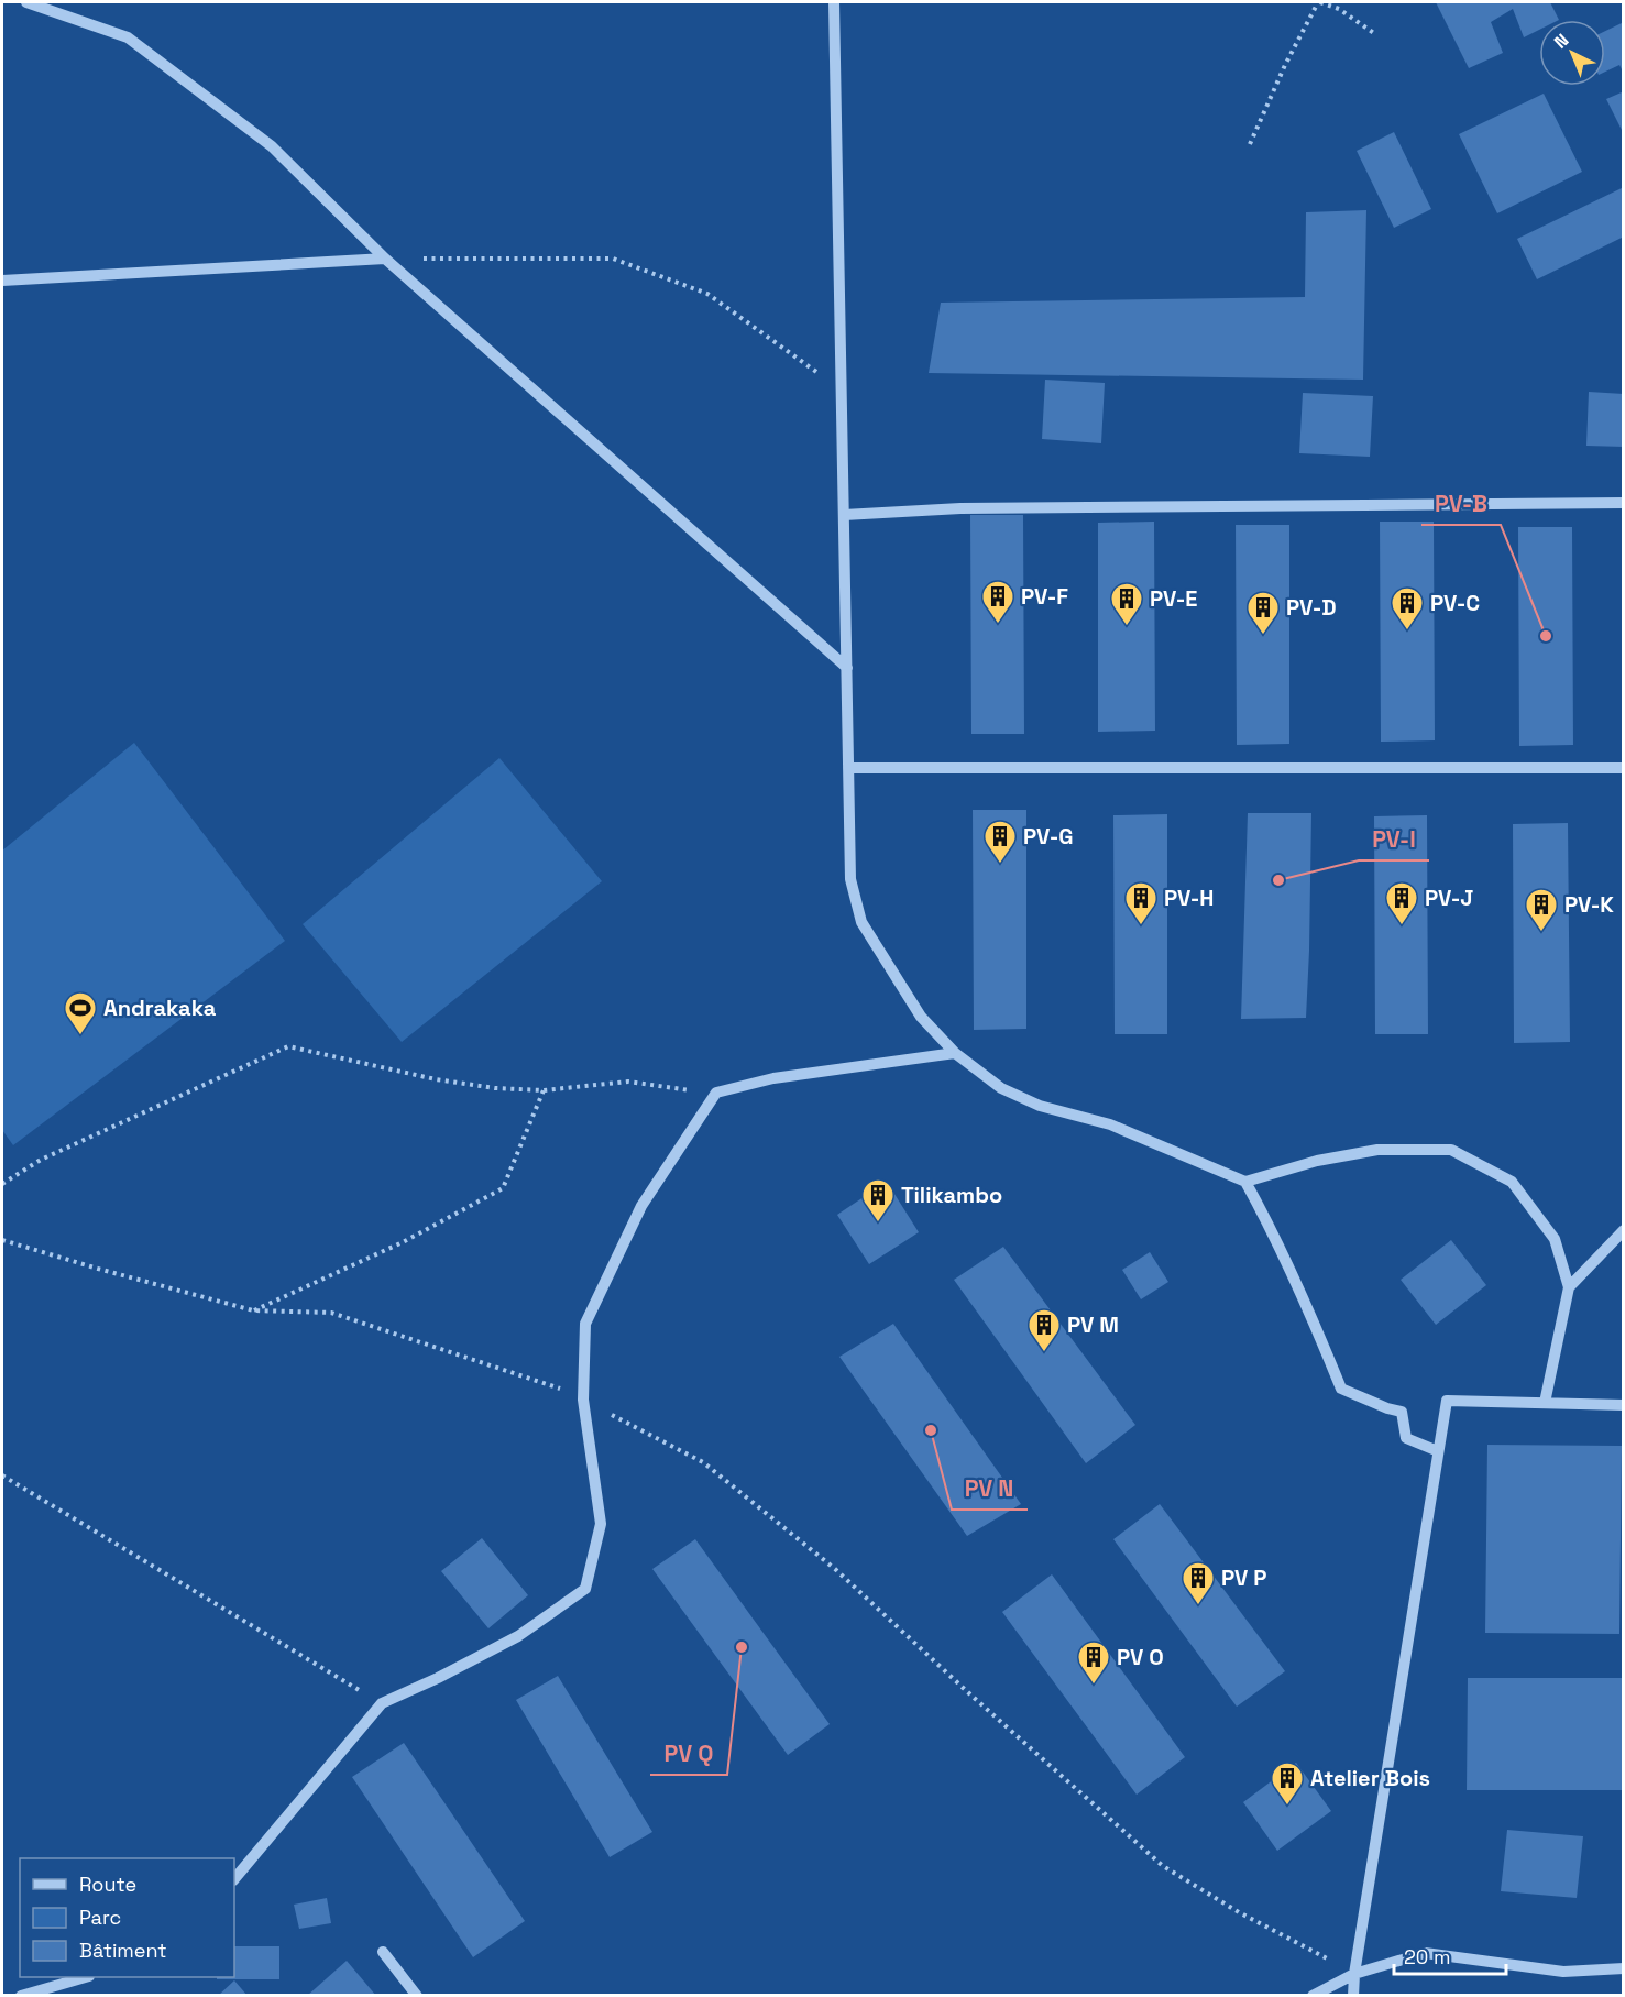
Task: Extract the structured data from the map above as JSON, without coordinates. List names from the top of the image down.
{
  "places": {
    "building": [
      "PV-F",
      "PV-E",
      "PV-C",
      "PV-D",
      "PV-G",
      "PV-H",
      "PV-J",
      "PV-K",
      "Tilikambo",
      "PV M",
      "PV P",
      "PV O",
      "Atelier Bois"
    ],
    "other": [
      "PV-B",
      "PV-I",
      "PV N",
      "PV Q"
    ],
    "sports": ["Andrakaka"]
  },
  "legend": ["Route", "Parc", "Bâtiment"],
  "scale_bar": "20 m",
  "north": "top left"
}
